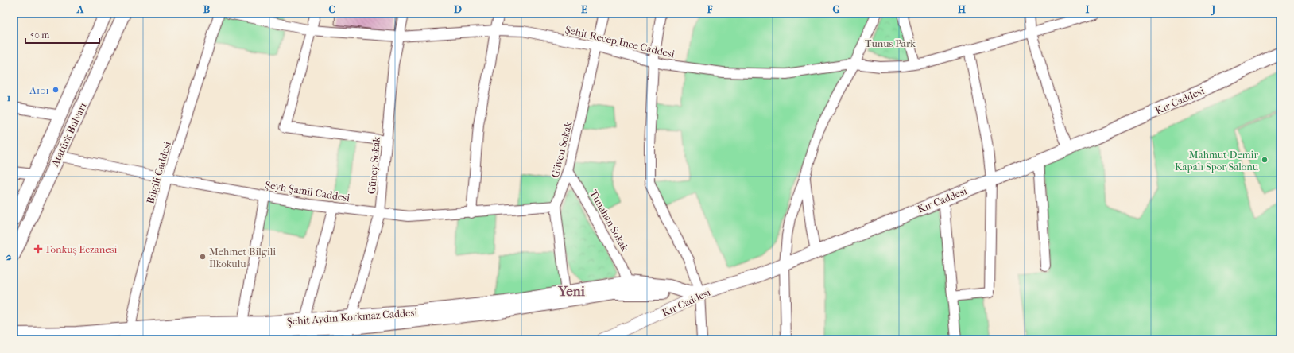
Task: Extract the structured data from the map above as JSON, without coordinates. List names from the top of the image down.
{
  "streets": {
    "main road": ["Kır Caddesi", "Atatürk Bulvarı", "Şehit Aydın Korkmaz Caddesi"],
    "street": [
      "Şehit Recep İnce Caddesi",
      "Güven Sokak",
      "Güney Sokak",
      "Bilgili Caddesi",
      "Şeyh Şamil Caddesi",
      "Tunahan Sokak"
    ]
  },
  "crossings": [
    ["Şehit Recep İnce Caddesi", "Güven Sokak"],
    ["Şehit Recep İnce Caddesi", "Güney Sokak"],
    ["Kır Caddesi", "Şehit Aydın Korkmaz Caddesi"],
    ["Atatürk Bulvarı", "Şeyh Şamil Caddesi"],
    ["Güven Sokak", "Şeyh Şamil Caddesi"],
    ["Güven Sokak", "Tunahan Sokak"],
    ["Güven Sokak", "Şehit Aydın Korkmaz Caddesi"],
    ["Güney Sokak", "Şeyh Şamil Caddesi"],
    ["Güney Sokak", "Şehit Aydın Korkmaz Caddesi"],
    ["Bilgili Caddesi", "Şeyh Şamil Caddesi"],
    ["Bilgili Caddesi", "Şehit Aydın Korkmaz Caddesi"],
    ["Tunahan Sokak", "Şehit Aydın Korkmaz Caddesi"]
  ],
  "districts": ["Yeni"],
  "parks": ["Tunus Park"],
  "places": {
    "other": ["A101", "Mahmut Demir Kapalı Spor Salonu", "Mehmet Bilgili İlkokulu"],
    "health": ["Tonkuş Eczanesi"]
  },
  "scale_bar": "50 m",
  "grid": {
    "columns": [
      "A",
      "B",
      "C",
      "D",
      "E",
      "F",
      "G",
      "H",
      "I",
      "J"
    ],
    "rows": ["1", "2"]
  }
}
